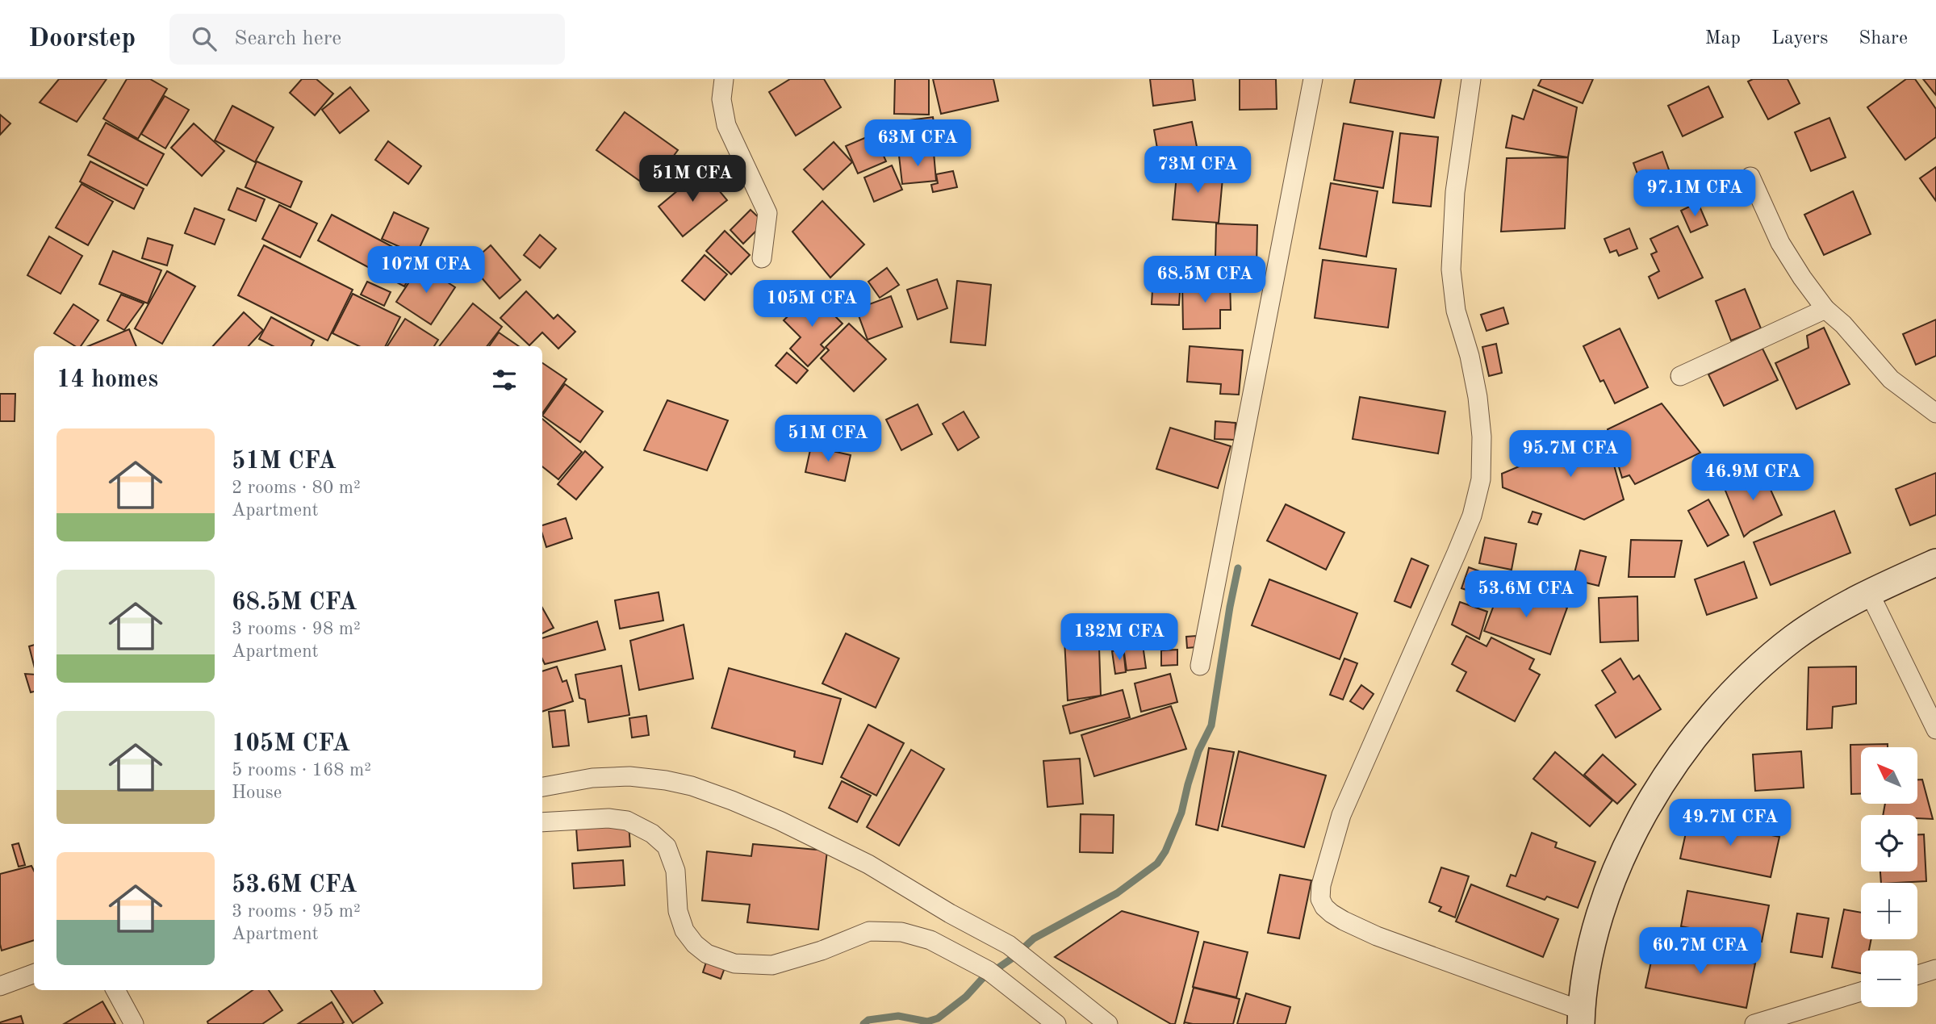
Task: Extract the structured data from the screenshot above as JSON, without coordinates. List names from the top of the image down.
{
  "north": "top left",
  "page": {
    "header": "Doorstep",
    "search": "Search here",
    "nav": ["Map", "Layers", "Share"],
    "price": [
      "63M CFA",
      "73M CFA",
      "51M CFA",
      "97.1M CFA",
      "107M CFA",
      "68.5M CFA",
      "105M CFA",
      "51M CFA",
      "95.7M CFA",
      "46.9M CFA",
      "53.6M CFA",
      "132M CFA",
      "49.7M CFA",
      "60.7M CFA"
    ],
    "heading": "14 homes",
    "list": [
      {
        "name": "51M CFA",
        "note": "2 rooms · 80 m² · Apartment"
      },
      {
        "name": "68.5M CFA",
        "note": "3 rooms · 98 m² · Apartment"
      },
      {
        "name": "105M CFA",
        "note": "5 rooms · 168 m² · House"
      },
      {
        "name": "53.6M CFA",
        "note": "3 rooms · 95 m² · Apartment"
      }
    ],
    "map_buttons": ["+", "−"]
  }
}
